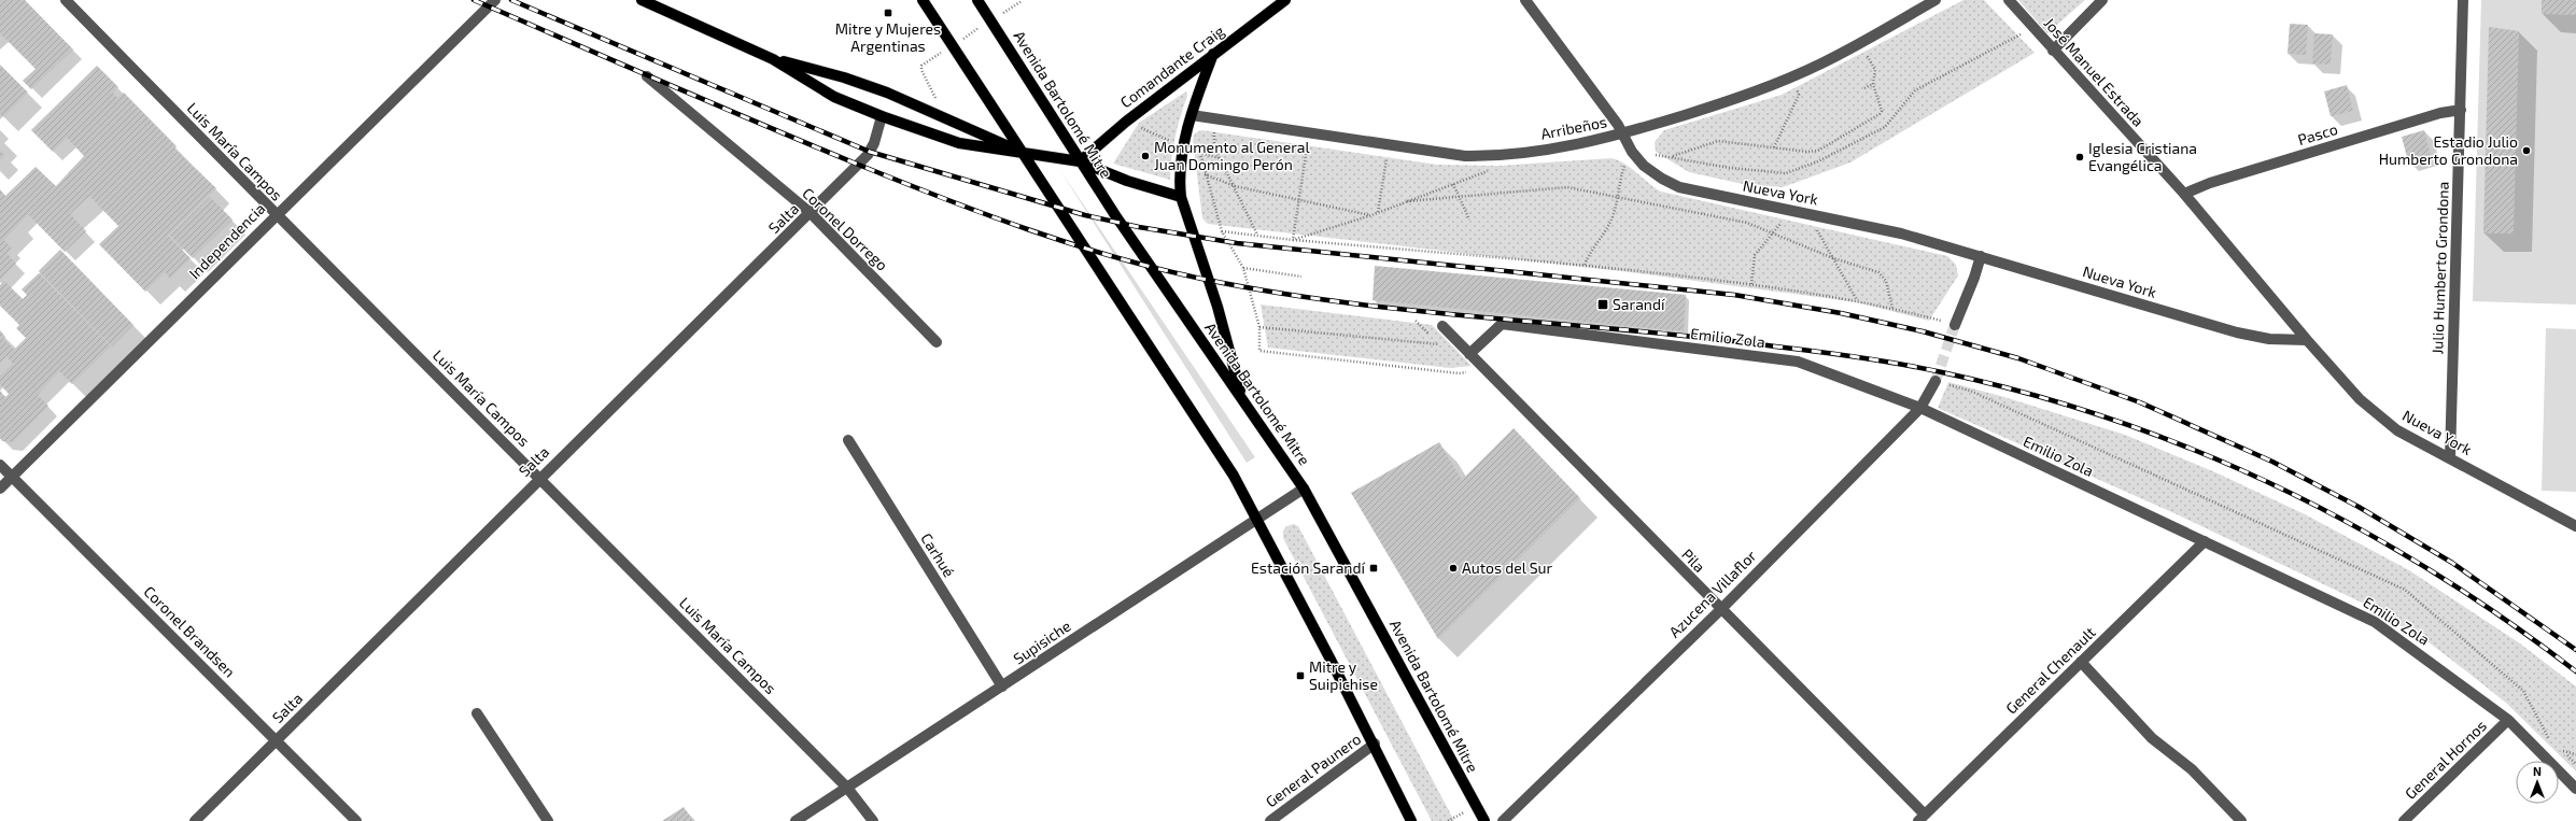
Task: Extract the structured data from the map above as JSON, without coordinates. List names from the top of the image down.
{
  "streets": {
    "main road": ["Comandante Craig", "Avenida Bartolomé Mitre"],
    "street": [
      "José Manuel Estrada",
      "Arribeños",
      "Pasco",
      "Luis María Campos",
      "Nueva York",
      "Salta",
      "Coronel Dorrego",
      "Independencia",
      "Julio Humberto Grondona",
      "Emilio Zola",
      "Carhué",
      "Pila",
      "Azucena Villaflor",
      "Coronel Brandsen",
      "Supisiche",
      "General Chenault",
      "General Hornos",
      "General Paunero"
    ]
  },
  "crossings": [
    ["Comandante Craig", "Avenida Bartolomé Mitre"],
    ["José Manuel Estrada", "Pasco"],
    ["José Manuel Estrada", "Nueva York"],
    ["Avenida Bartolomé Mitre", "Supisiche"],
    ["Arribeños", "Nueva York"],
    ["Pasco", "Julio Humberto Grondona"],
    ["Luis María Campos", "Salta"],
    ["Luis María Campos", "Independencia"],
    ["Luis María Campos", "Supisiche"],
    ["Nueva York", "Julio Humberto Grondona"],
    ["Salta", "Coronel Dorrego"],
    ["Salta", "Coronel Brandsen"],
    ["Independencia", "Coronel Brandsen"],
    ["Emilio Zola", "Pila"],
    ["Emilio Zola", "Azucena Villaflor"],
    ["Emilio Zola", "General Chenault"],
    ["Emilio Zola", "General Hornos"],
    ["Carhué", "Supisiche"],
    ["Pila", "Azucena Villaflor"],
    ["Pila", "General Chenault"]
  ],
  "places": {
    "transit": [
      "Mitre y Mujeres Argentinas",
      "Sarandí",
      "Estación Sarandí",
      "Mitre y Suipichise"
    ],
    "other": [
      "Estadio Julio Humberto Grondona",
      "Monumento al General Juan Domingo Perón",
      "Iglesia Cristiana Evangélica",
      "Autos del Sur"
    ]
  },
  "north": "top"
}
